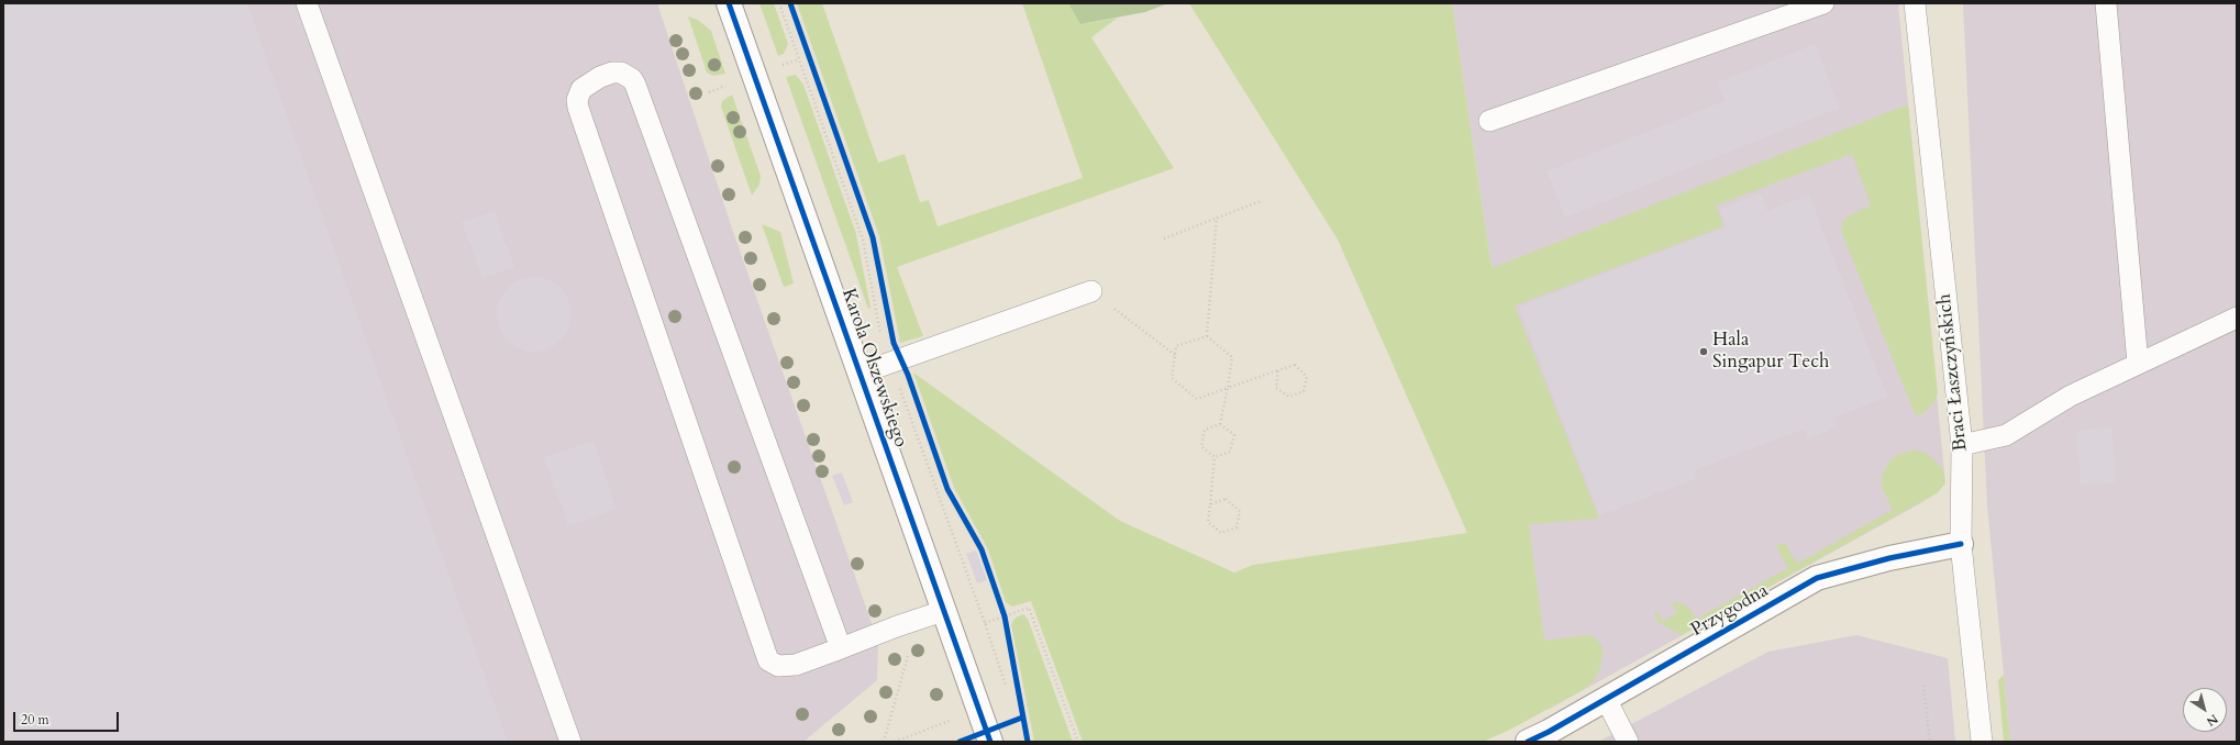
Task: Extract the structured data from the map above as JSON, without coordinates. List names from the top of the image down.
{
  "streets": {
    "street": ["Karola Olszewskiego", "Przygodna"],
    "lane": ["Braci Łaszczyńskich"]
  },
  "crossings": [
    ["Braci Łaszczyńskich", "Przygodna"]
  ],
  "places": ["Hala Singapur Tech"],
  "scale_bar": "20 m",
  "north": "bottom right"
}
